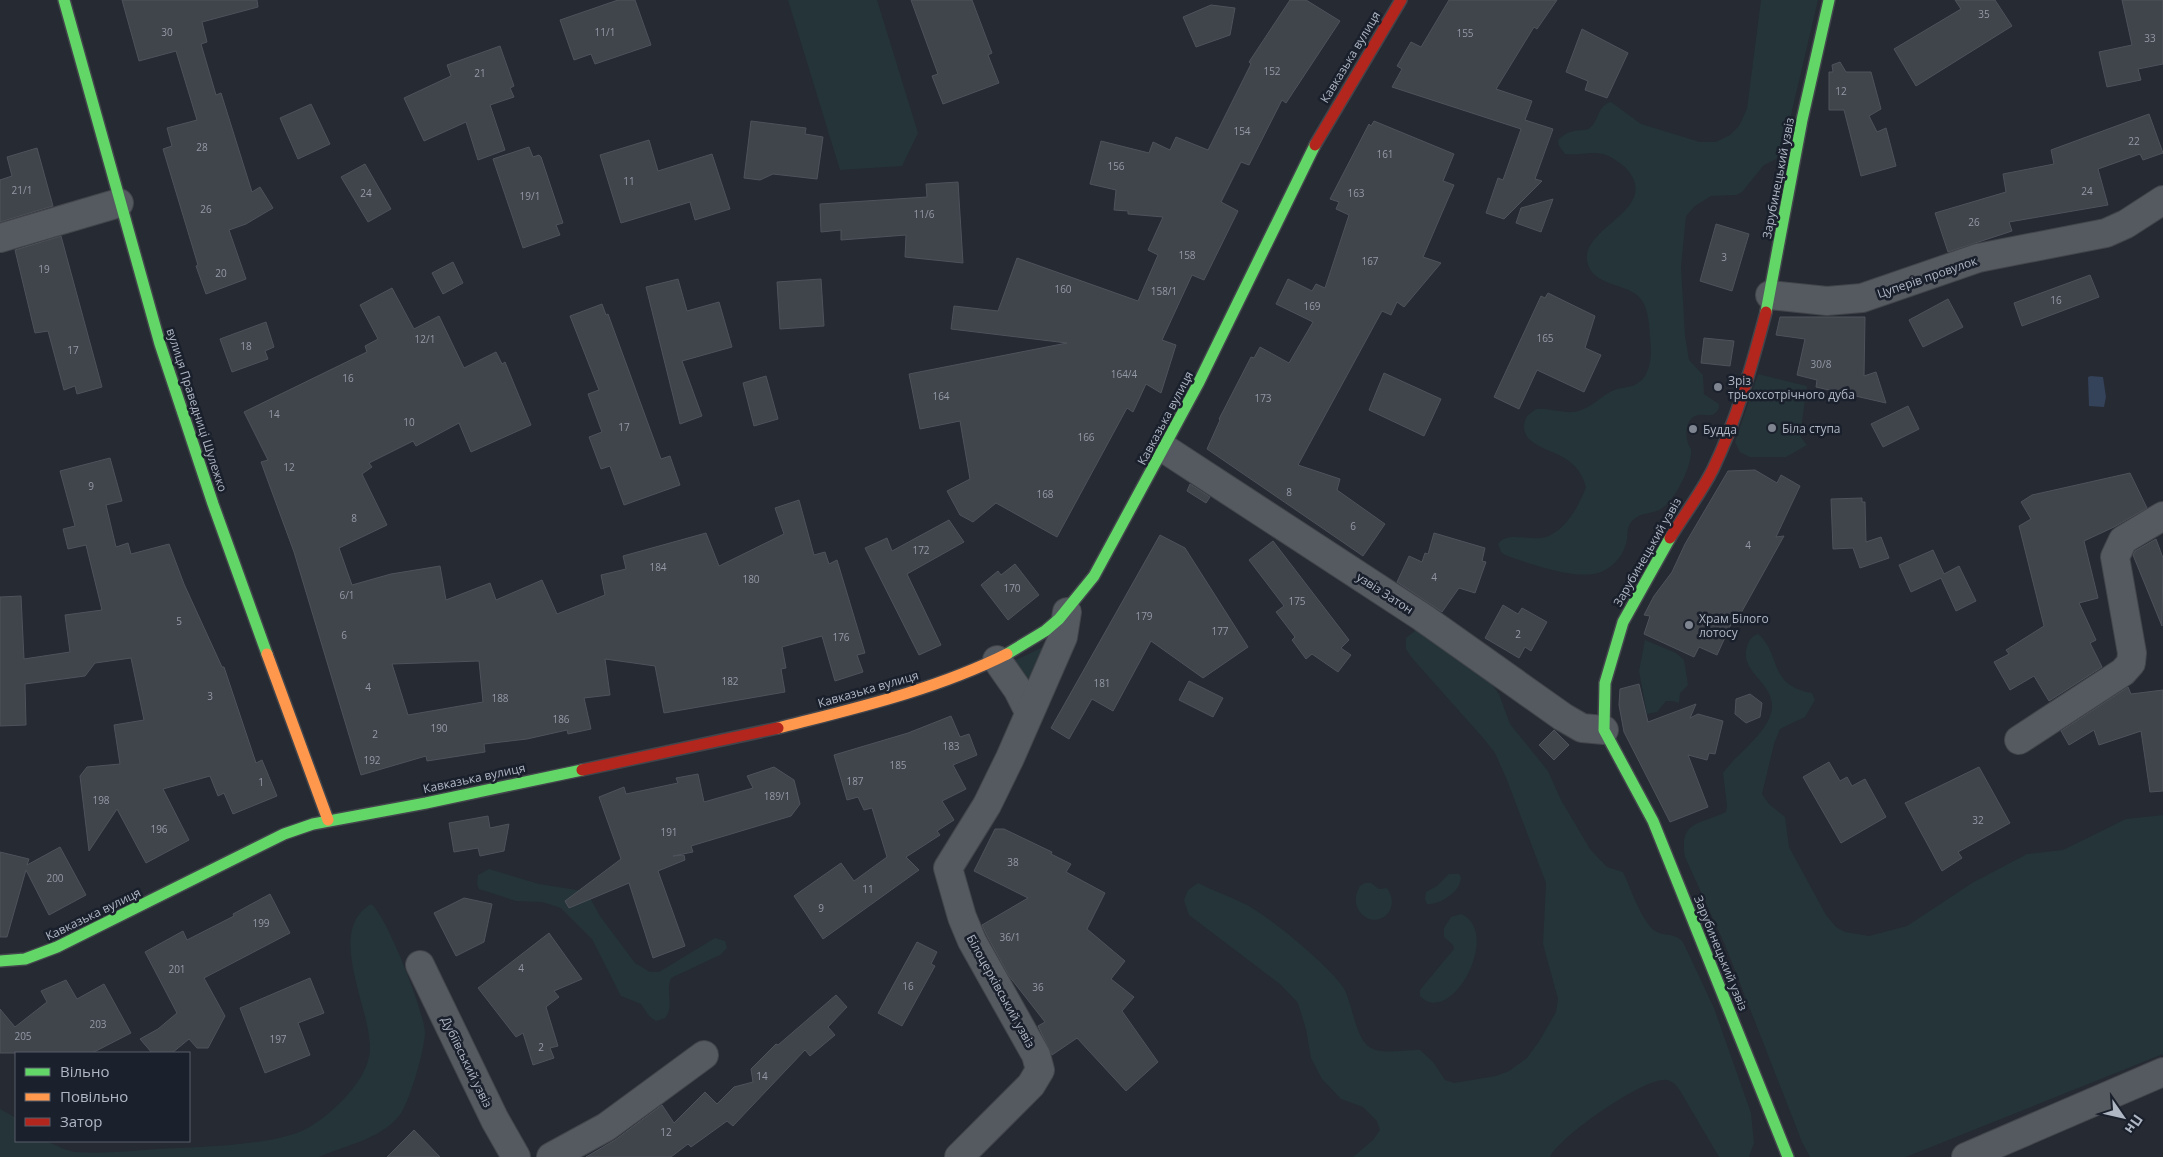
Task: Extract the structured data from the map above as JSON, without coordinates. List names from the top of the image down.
{
  "streets": {
    "street": [
      "Кавказька вулиця",
      "Зарубинецький узвіз",
      "Цуперів провулок",
      "вулиця Праведниці Шулежко",
      "узвіз Затон",
      "Білоцерківський узвіз",
      "Дубіївський узвіз"
    ]
  },
  "crossings": [
    ["Кавказька вулиця", "вулиця Праведниці Шулежко"],
    ["Кавказька вулиця", "узвіз Затон"],
    ["Кавказька вулиця", "Білоцерківський узвіз"],
    ["Зарубинецький узвіз", "Цуперів провулок"],
    ["Зарубинецький узвіз", "узвіз Затон"]
  ],
  "places": [
    "Зріз трьохсотрічного дуба",
    "Біла ступа",
    "Будда",
    "Храм Білого лотосу"
  ],
  "house_numbers": [
    "35",
    "30",
    "11/1",
    "155",
    "33",
    "152",
    "21",
    "12",
    "154",
    "22",
    "28",
    "161",
    "156",
    "11",
    "21/1",
    "24",
    "24",
    "163",
    "19/1",
    "26",
    "11/6",
    "26",
    "158",
    "3",
    "167",
    "19",
    "20",
    "160",
    "158/1",
    "16",
    "169",
    "165",
    "12/1",
    "18",
    "17",
    "30/8",
    "164/4",
    "16",
    "164",
    "173",
    "14",
    "10",
    "17",
    "166",
    "12",
    "9",
    "8",
    "168",
    "8",
    "6",
    "4",
    "172",
    "184",
    "4",
    "180",
    "170",
    "6/1",
    "175",
    "179",
    "5",
    "177",
    "2",
    "6",
    "176",
    "182",
    "181",
    "4",
    "3",
    "188",
    "186",
    "190",
    "2",
    "183",
    "192",
    "185",
    "187",
    "1",
    "189/1",
    "198",
    "32",
    "196",
    "191",
    "38",
    "200",
    "11",
    "9",
    "199",
    "36/1",
    "4",
    "201",
    "16",
    "36",
    "203",
    "205",
    "197",
    "2",
    "14",
    "12"
  ],
  "legend": ["Вільно", "Повільно", "Затор"],
  "north": "bottom right"
}
